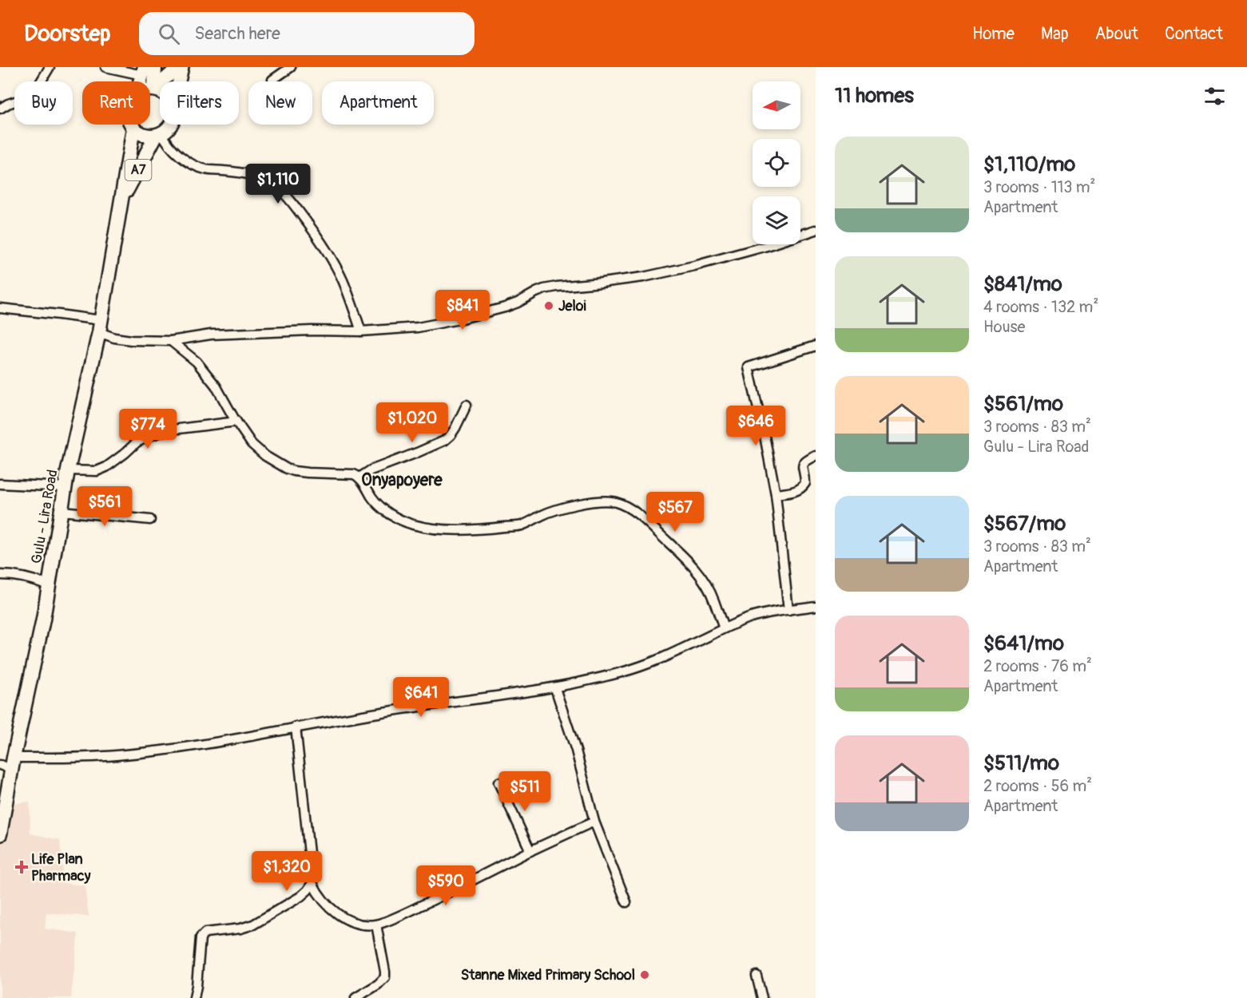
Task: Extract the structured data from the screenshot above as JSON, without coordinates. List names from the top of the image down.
{
  "streets": {
    "main road": ["A7", "Gulu - Lira Road"]
  },
  "crossings": [
    ["A7", "Gulu - Lira Road"]
  ],
  "districts": ["Onyapoyere"],
  "places": {
    "other": ["Jeloi", "Stanne Mixed Primary School"],
    "health": ["Life Plan Pharmacy"]
  },
  "north": "left",
  "page": {
    "header": "Doorstep",
    "search": "Search here",
    "nav": [
      "Home",
      "Map",
      "About",
      "Contact"
    ],
    "heading": "11 homes",
    "chip": [
      "Buy",
      "Rent",
      "Filters",
      "New",
      "Apartment"
    ],
    "list": [
      {
        "name": "$1,110/mo",
        "note": "3 rooms · 113 m² · Apartment"
      },
      {
        "name": "$841/mo",
        "note": "4 rooms · 132 m² · House"
      },
      {
        "name": "$561/mo",
        "note": "3 rooms · 83 m² · Gulu - Lira Road"
      },
      {
        "name": "$567/mo",
        "note": "3 rooms · 83 m² · Apartment"
      },
      {
        "name": "$641/mo",
        "note": "2 rooms · 76 m² · Apartment"
      },
      {
        "name": "$511/mo",
        "note": "2 rooms · 56 m² · Apartment"
      }
    ],
    "price": [
      "$1,110",
      "$841",
      "$1,020",
      "$646",
      "$774",
      "$561",
      "$567",
      "$641",
      "$511",
      "$1,320",
      "$590"
    ]
  }
}
